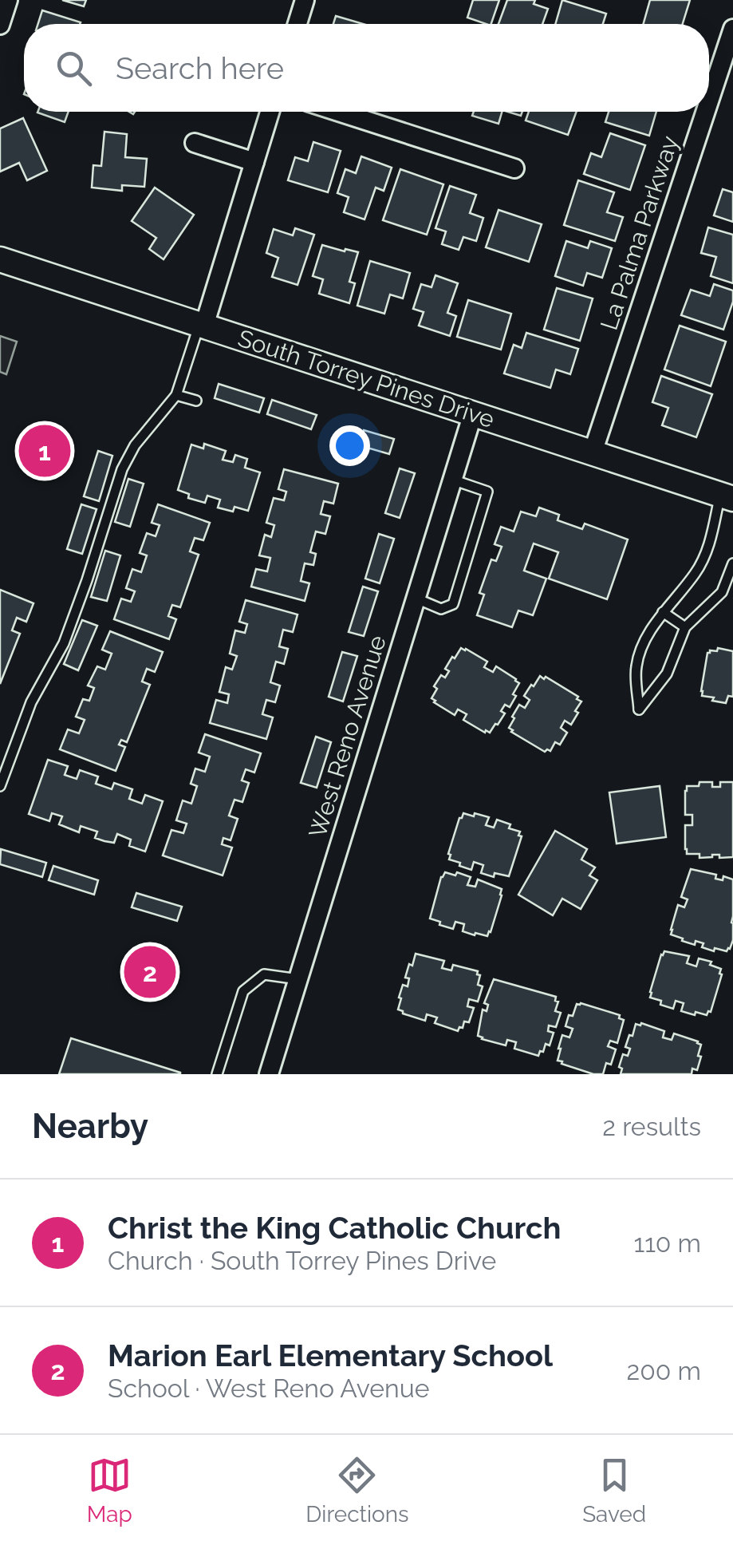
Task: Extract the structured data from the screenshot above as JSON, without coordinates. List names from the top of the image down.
{
  "streets": {
    "main road": ["South Torrey Pines Drive"],
    "street": ["La Palma Parkway", "West Reno Avenue"]
  },
  "crossings": [
    ["La Palma Parkway", "South Torrey Pines Drive"],
    ["South Torrey Pines Drive", "West Reno Avenue"]
  ],
  "page": {
    "search": "Search here",
    "pins": ["1", "2"],
    "heading": ["Nearby", "2 results"],
    "list": [
      {
        "mark": "1",
        "name": "Christ the King Catholic Church",
        "note": "Church · South Torrey Pines Drive",
        "value": "110 m"
      },
      {
        "mark": "2",
        "name": "Marion Earl Elementary School",
        "note": "School · West Reno Avenue",
        "value": "200 m"
      }
    ],
    "nav": ["Map", "Directions", "Saved"]
  }
}
